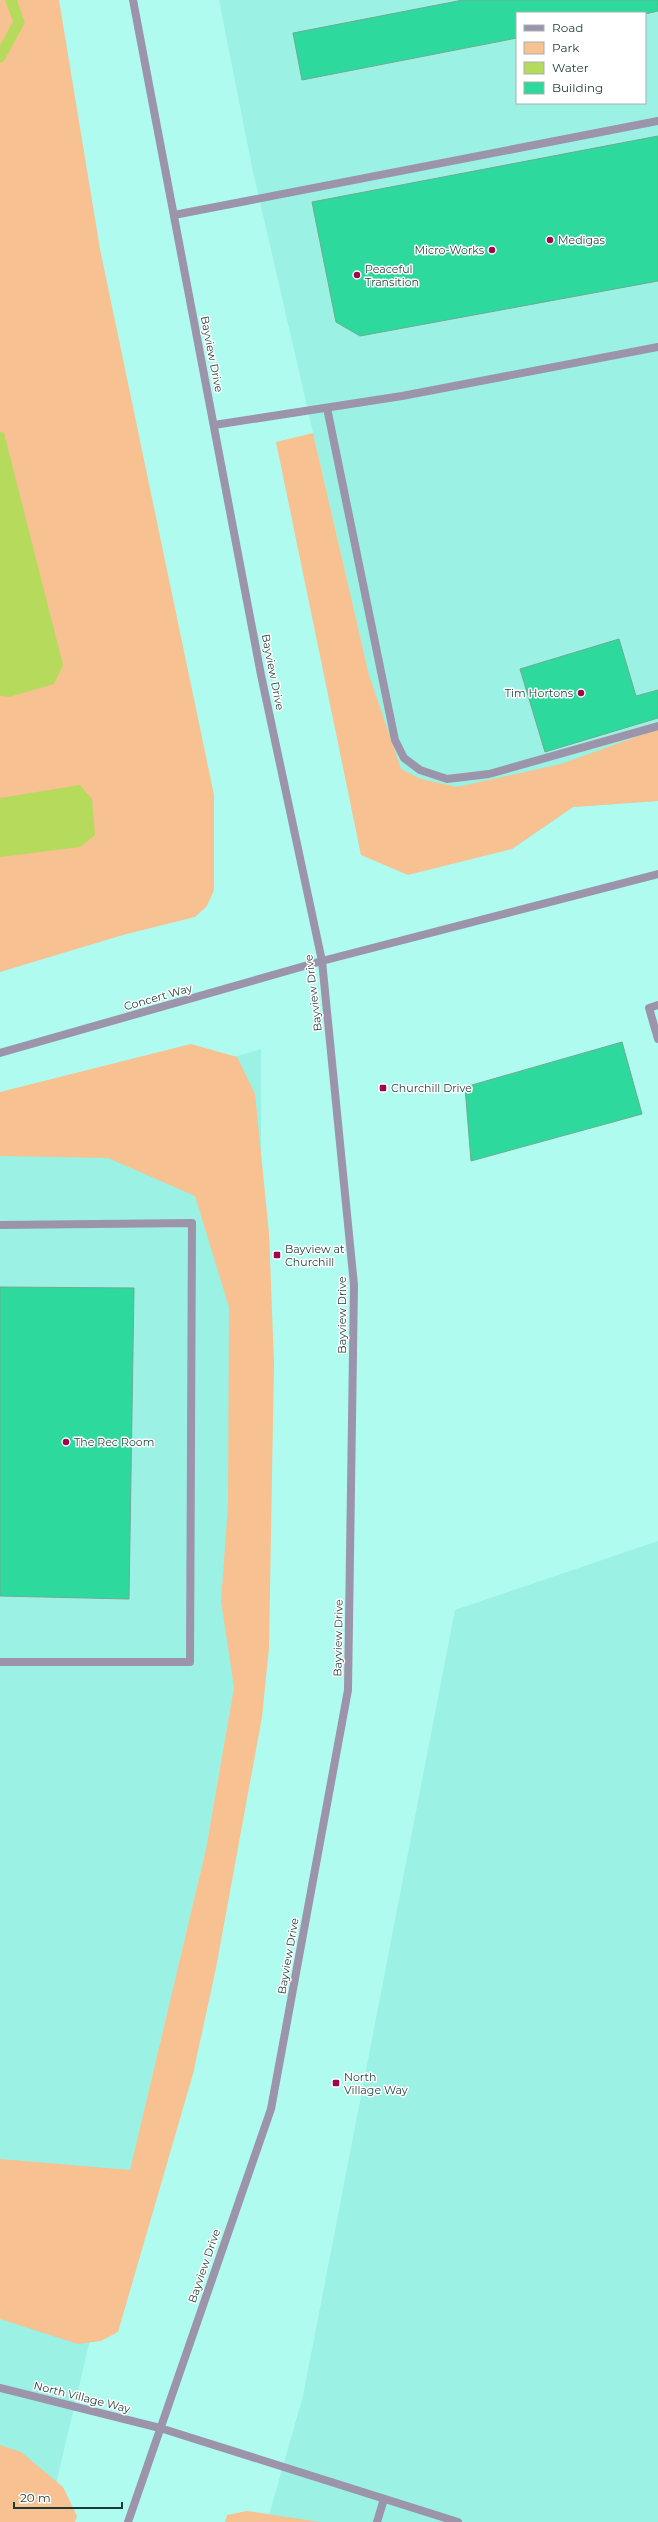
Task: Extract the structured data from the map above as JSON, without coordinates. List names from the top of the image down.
{
  "streets": {
    "street": ["Bayview Drive", "Concert Way", "North Village Way"]
  },
  "crossings": [
    ["Bayview Drive", "Concert Way"],
    ["Bayview Drive", "North Village Way"]
  ],
  "places": {
    "other": [
      "Medigas",
      "Micro-Works",
      "Peaceful Transition",
      "Tim Hortons",
      "The Rec Room"
    ],
    "transit": ["Churchill Drive", "Bayview at Churchill", "North Village Way"]
  },
  "legend": [
    "Road",
    "Park",
    "Water",
    "Building"
  ],
  "scale_bar": "20 m"
}
